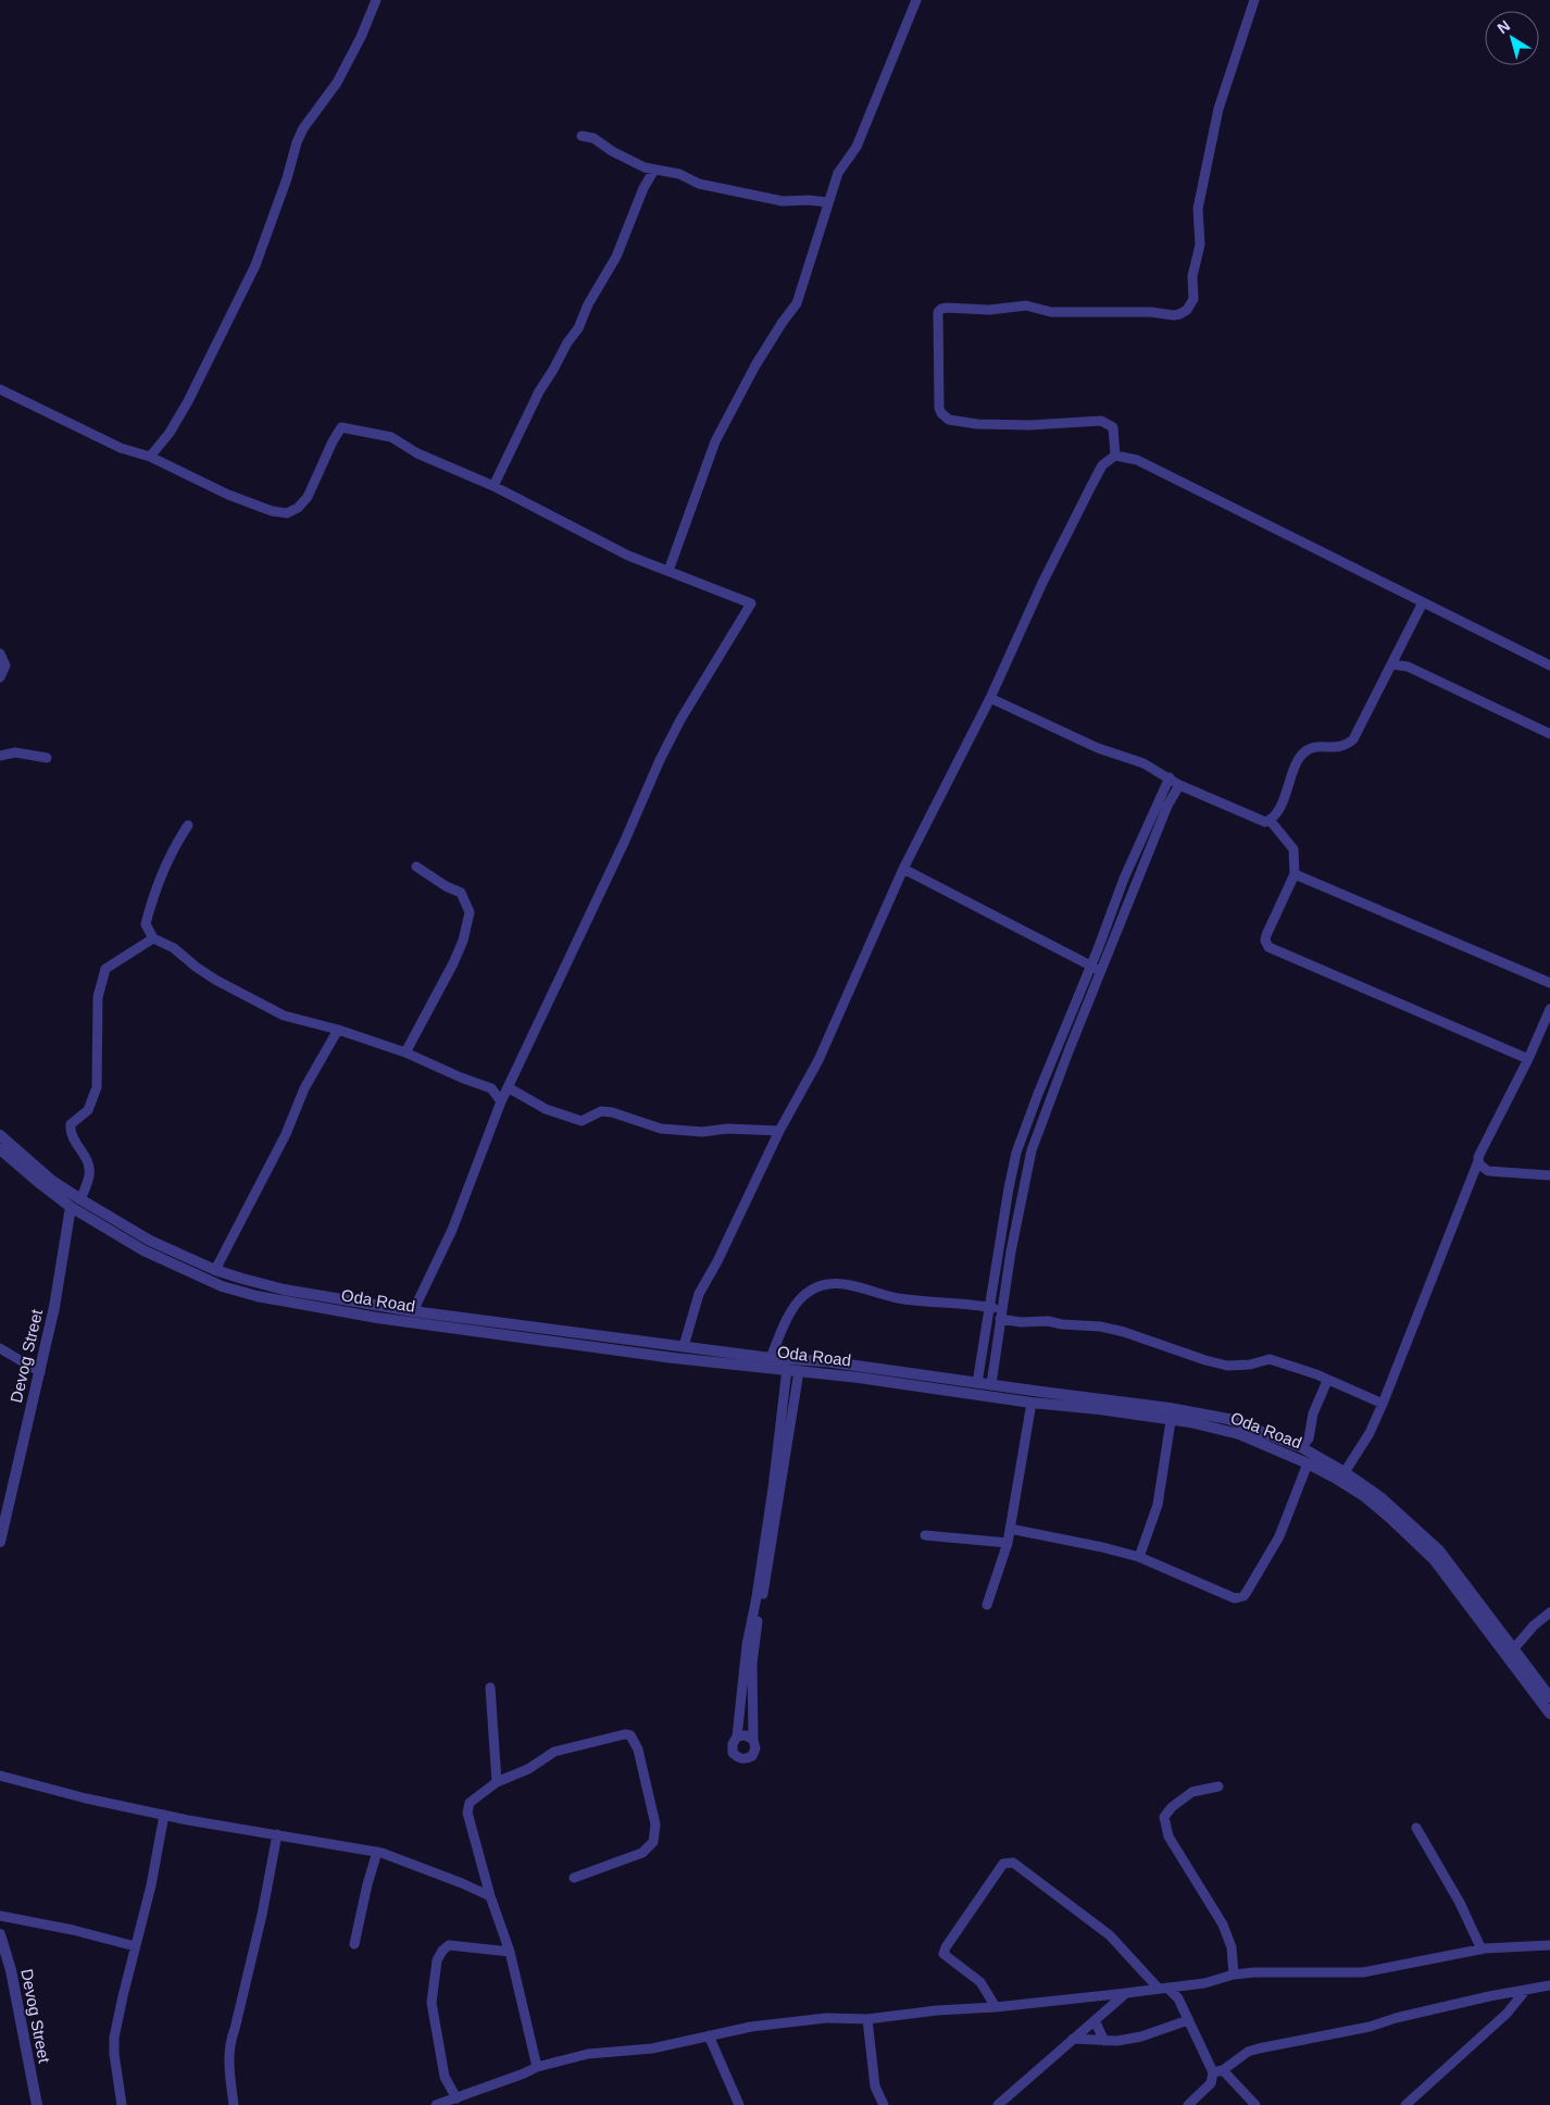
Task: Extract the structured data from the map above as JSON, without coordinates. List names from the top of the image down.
{
  "streets": {
    "street": ["Oda Road", "Devog Street"]
  },
  "crossings": [
    ["Oda Road", "Devog Street"]
  ],
  "north": "top left"
}
